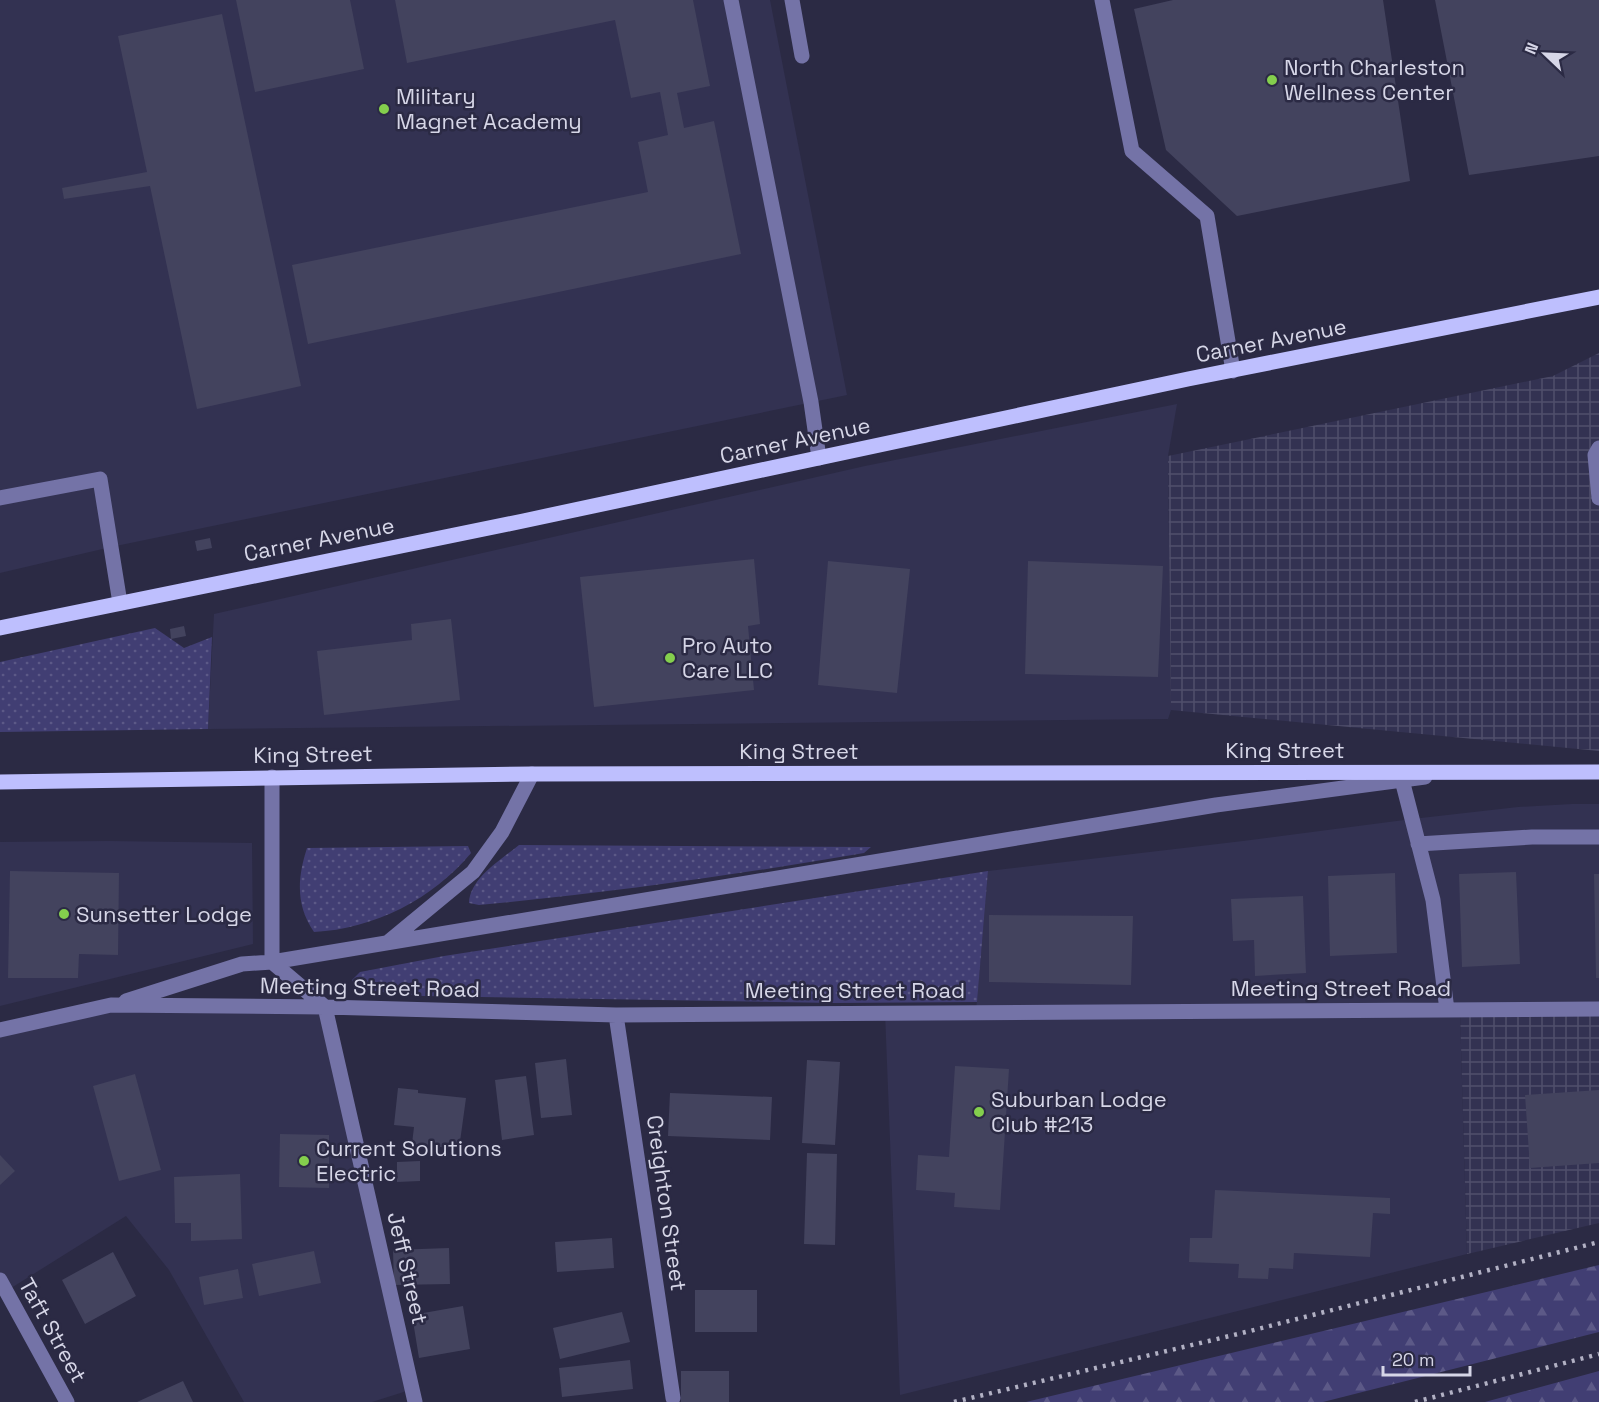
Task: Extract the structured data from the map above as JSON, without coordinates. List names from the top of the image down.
{
  "streets": {
    "main road": ["Carner Avenue", "King Street"],
    "street": [
      "Meeting Street Road",
      "Creighton Street",
      "Jeff Street",
      "Taft Street"
    ]
  },
  "crossings": [
    ["King Street", "Meeting Street Road"],
    ["Meeting Street Road", "Creighton Street"],
    ["Meeting Street Road", "Jeff Street"]
  ],
  "places": [
    "North Charleston Wellness Center",
    "Military Magnet Academy",
    "Pro Auto Care LLC",
    "Sunsetter Lodge",
    "Suburban Lodge Club #213",
    "Current Solutions Electric"
  ],
  "scale_bar": "20 m",
  "north": "top left"
}
